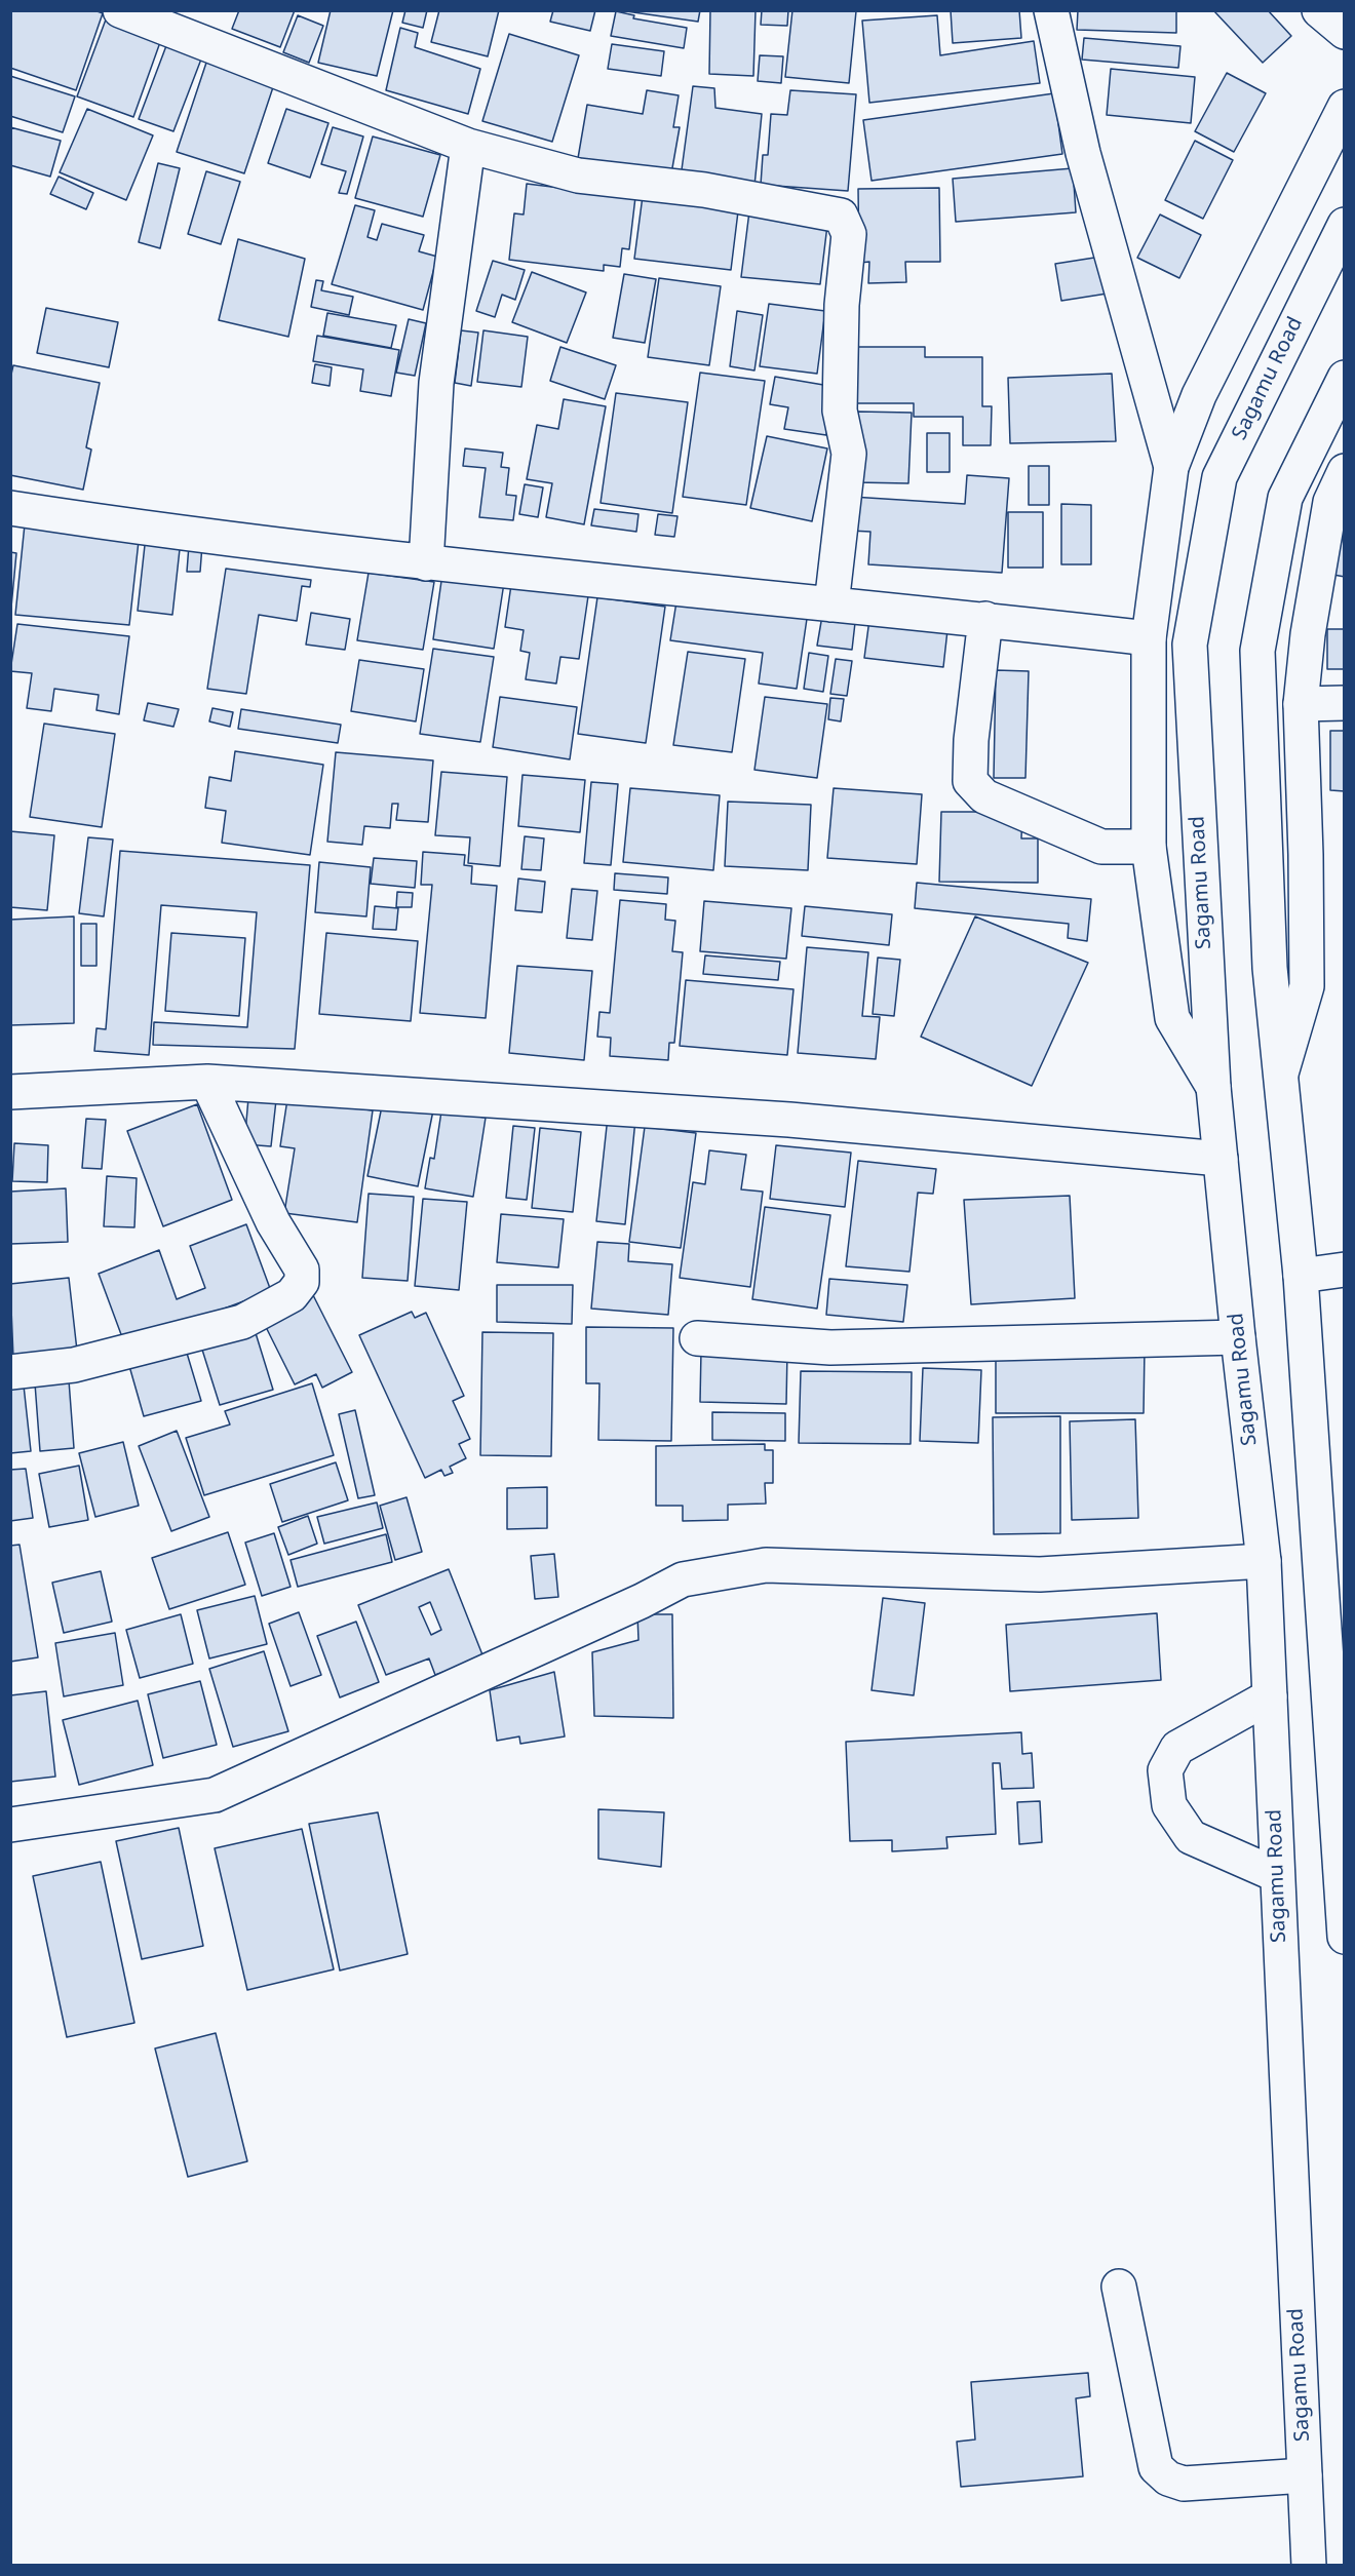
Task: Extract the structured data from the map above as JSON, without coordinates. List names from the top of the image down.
{
  "streets": {
    "main road": ["Sagamu Road"]
  }
}
